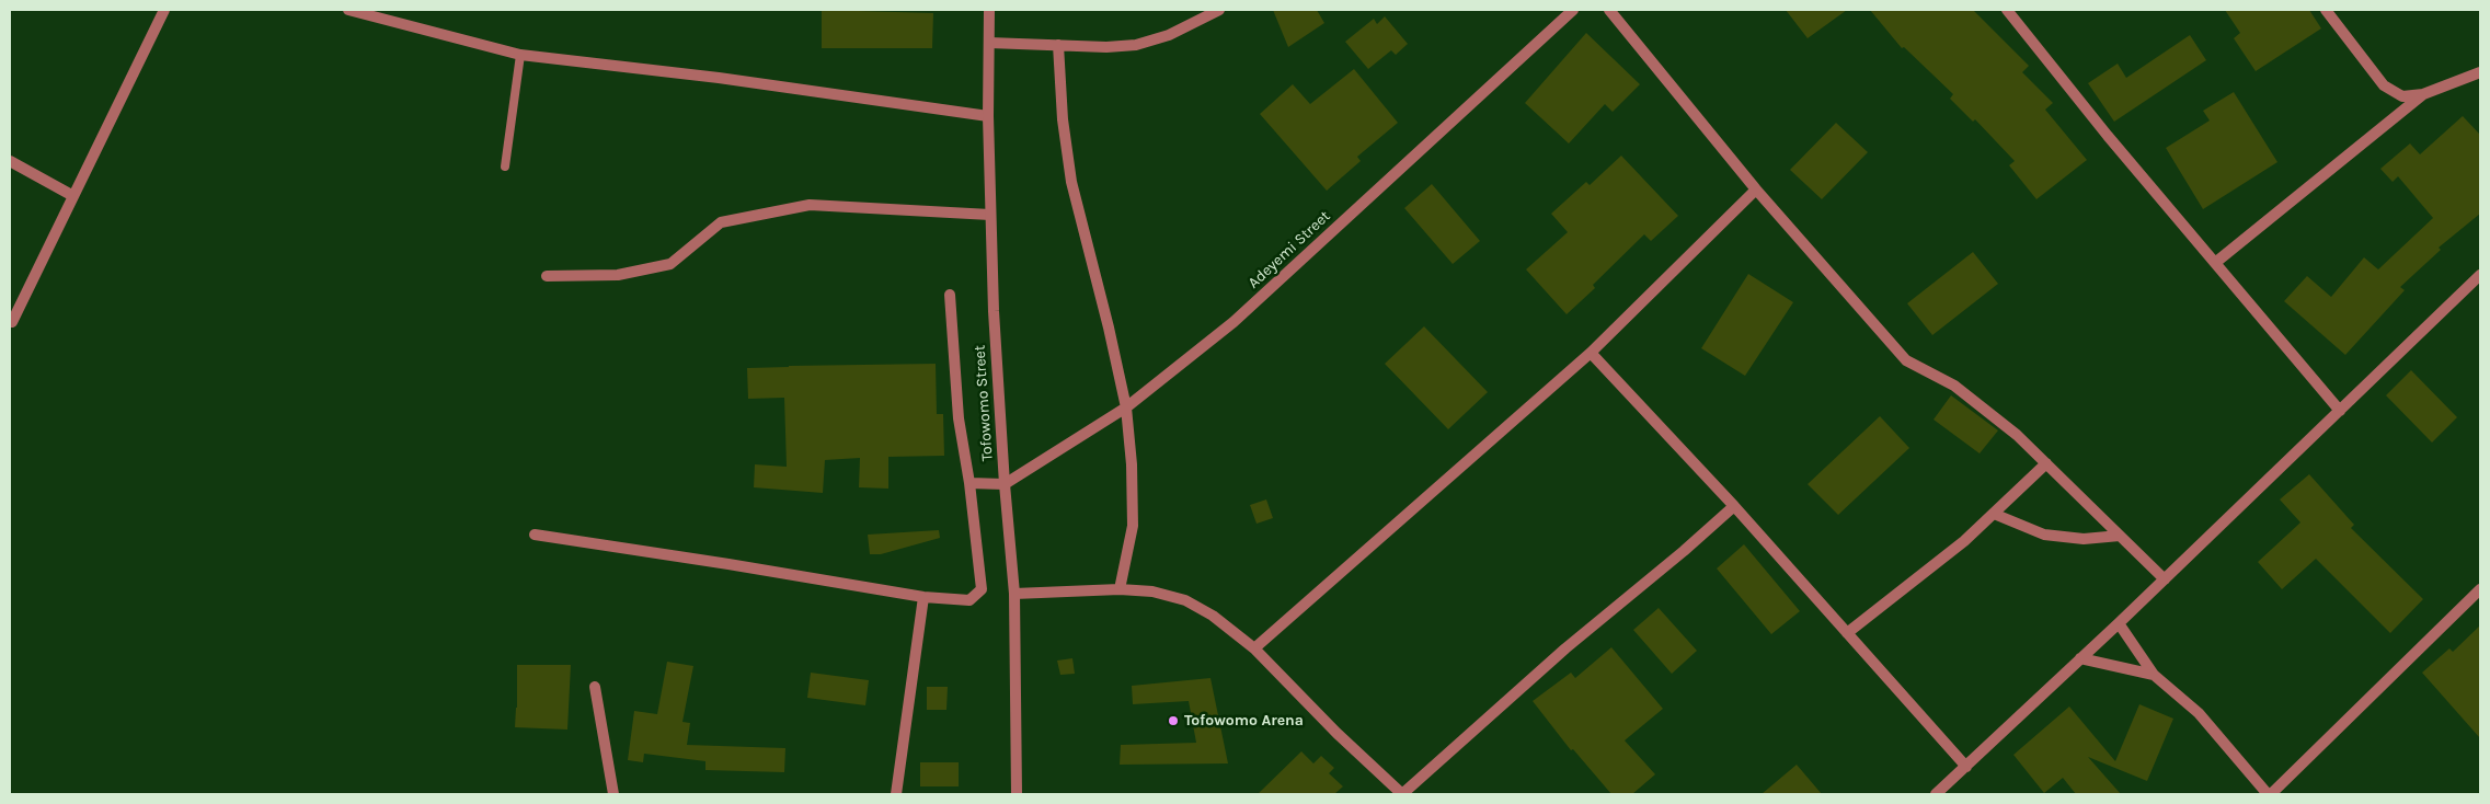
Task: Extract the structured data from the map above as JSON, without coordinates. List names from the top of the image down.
{
  "streets": {
    "street": ["Adeyemi Street", "Tofowomo Street"]
  },
  "crossings": [
    ["Adeyemi Street", "Tofowomo Street"]
  ],
  "places": ["Tofowomo Arena"]
}
